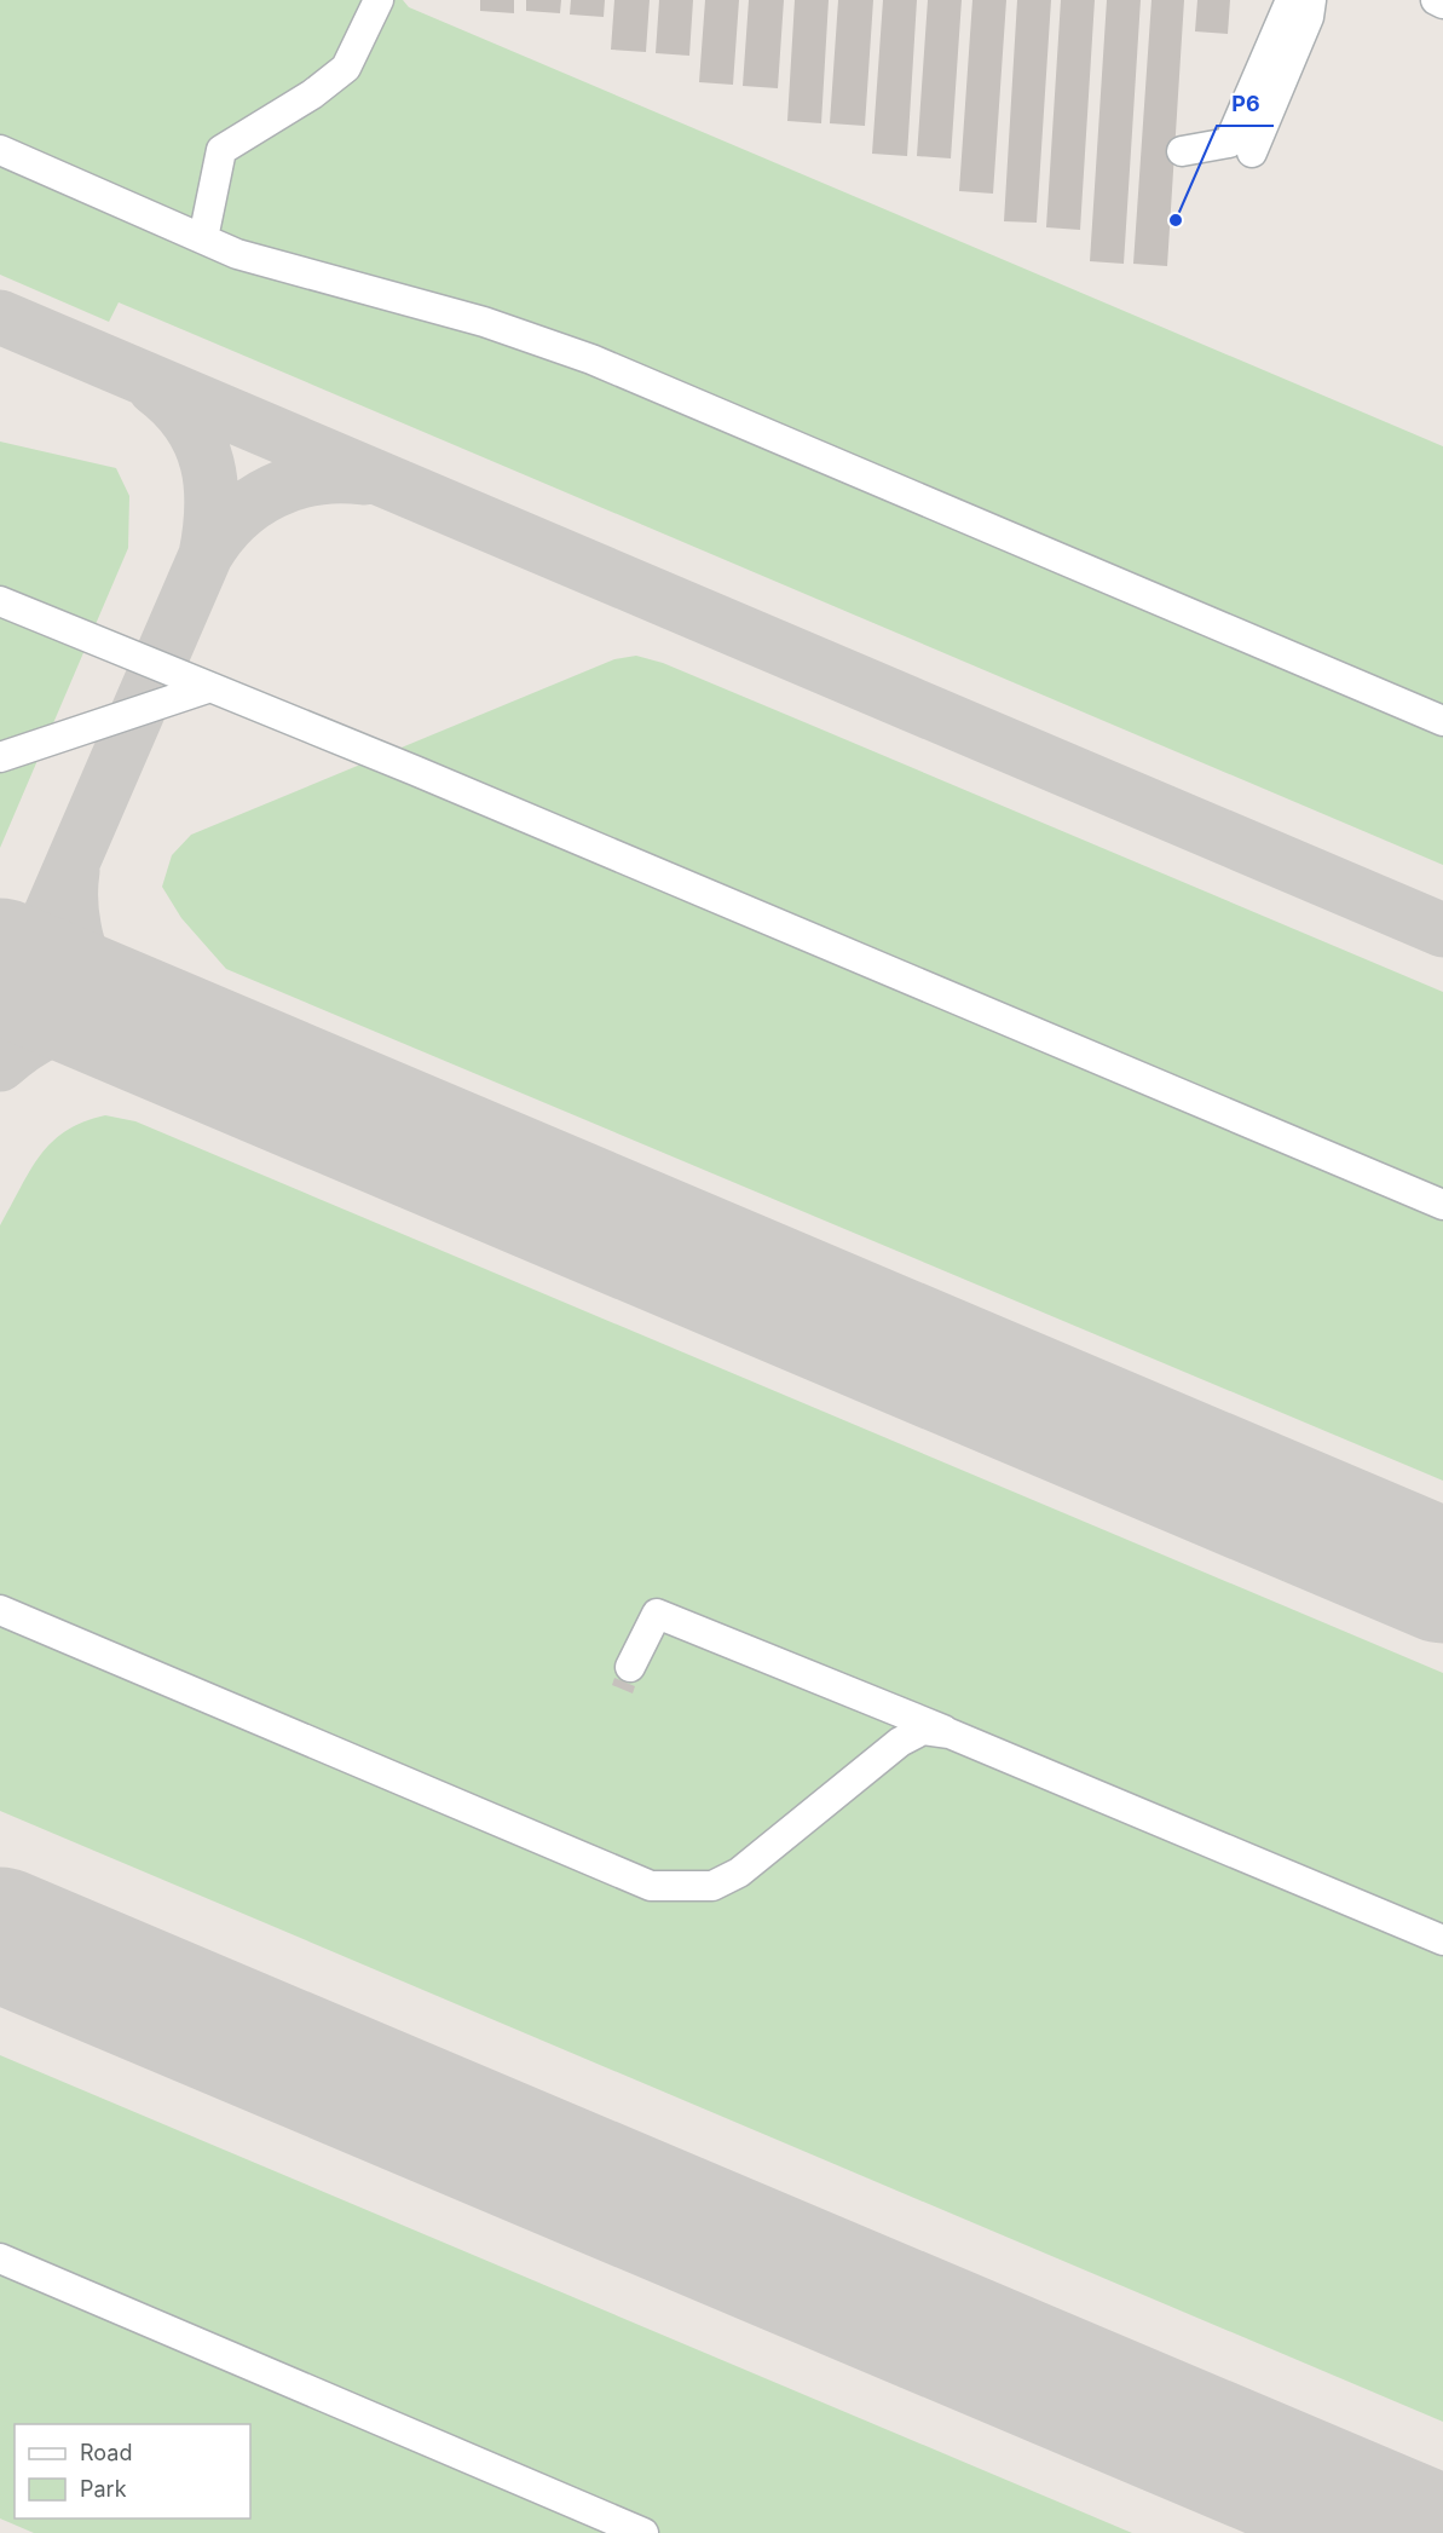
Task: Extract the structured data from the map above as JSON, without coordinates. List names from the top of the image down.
{
  "places": ["P6"],
  "legend": ["Road", "Park"]
}
